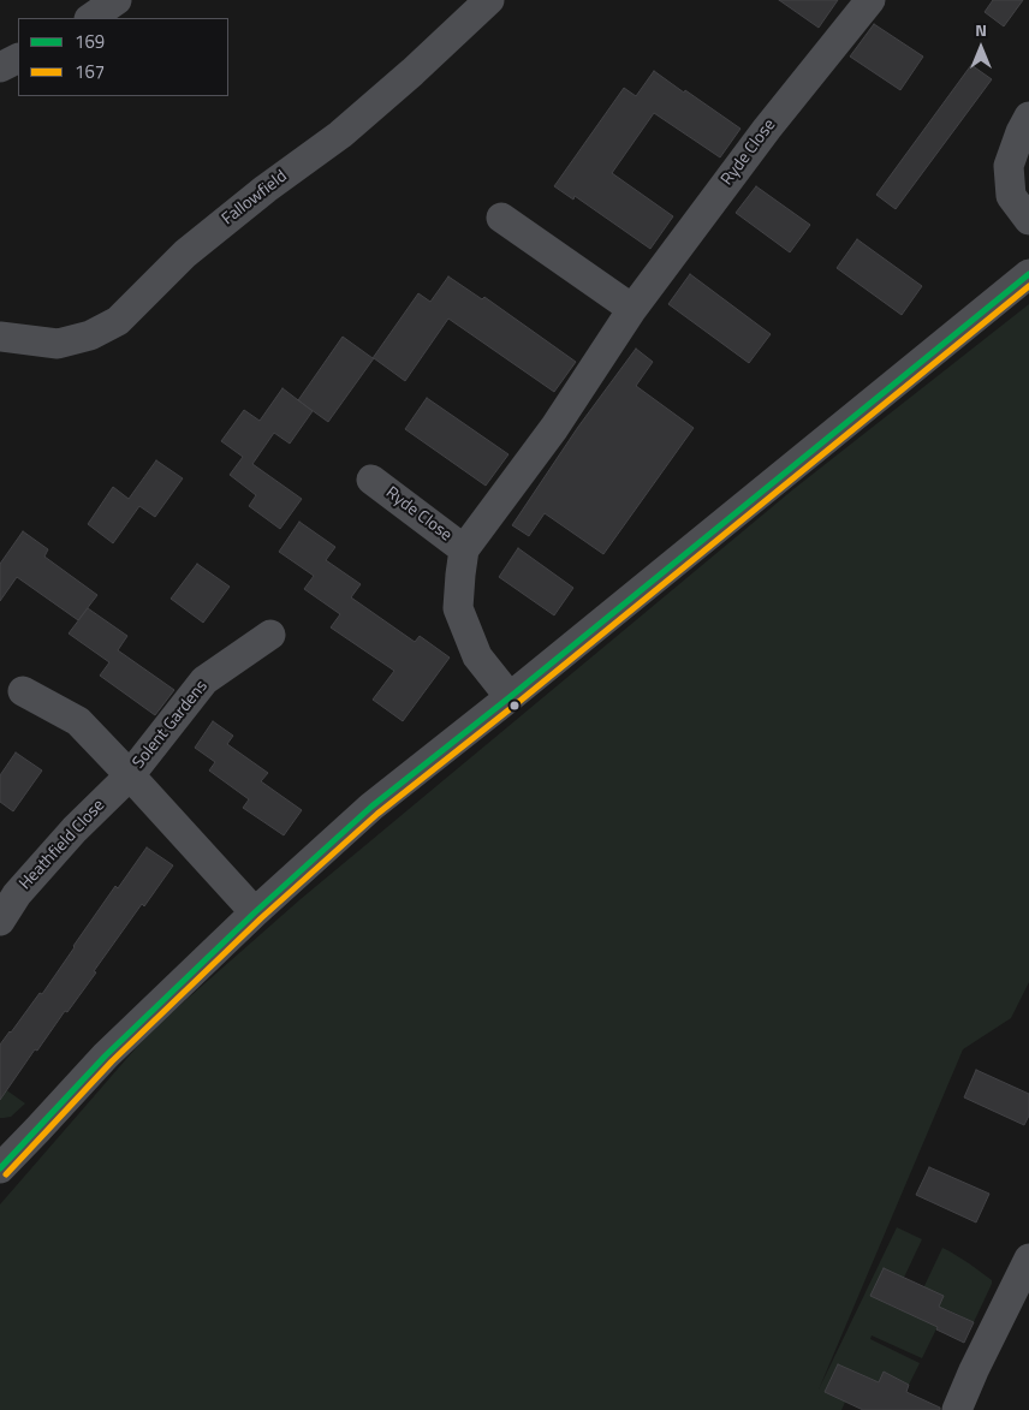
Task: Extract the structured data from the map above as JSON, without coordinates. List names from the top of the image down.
{
  "streets": {
    "street": [
      "Ryde Close",
      "Fallowfield",
      "Solent Gardens",
      "Heathfield Close"
    ]
  },
  "crossings": [
    ["Solent Gardens", "Heathfield Close"]
  ],
  "lines": ["transit line 169", "transit line 167"],
  "legend": ["169", "167"],
  "north": "top"
}
